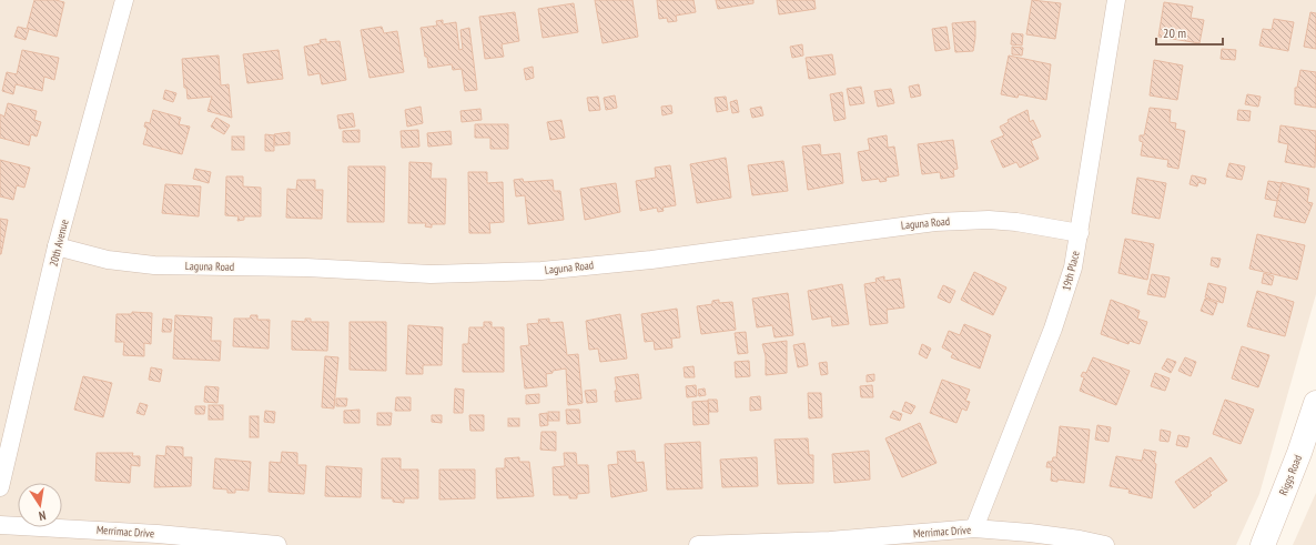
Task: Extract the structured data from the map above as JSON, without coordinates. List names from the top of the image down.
{
  "streets": {
    "main road": ["Riggs Road"],
    "street": [
      "Laguna Road",
      "20th Avenue",
      "19th Place",
      "Merrimac Drive"
    ]
  },
  "crossings": [
    ["Laguna Road", "20th Avenue"],
    ["Laguna Road", "19th Place"],
    ["19th Place", "Merrimac Drive"]
  ],
  "scale_bar": "20 m",
  "north": "bottom"
}
